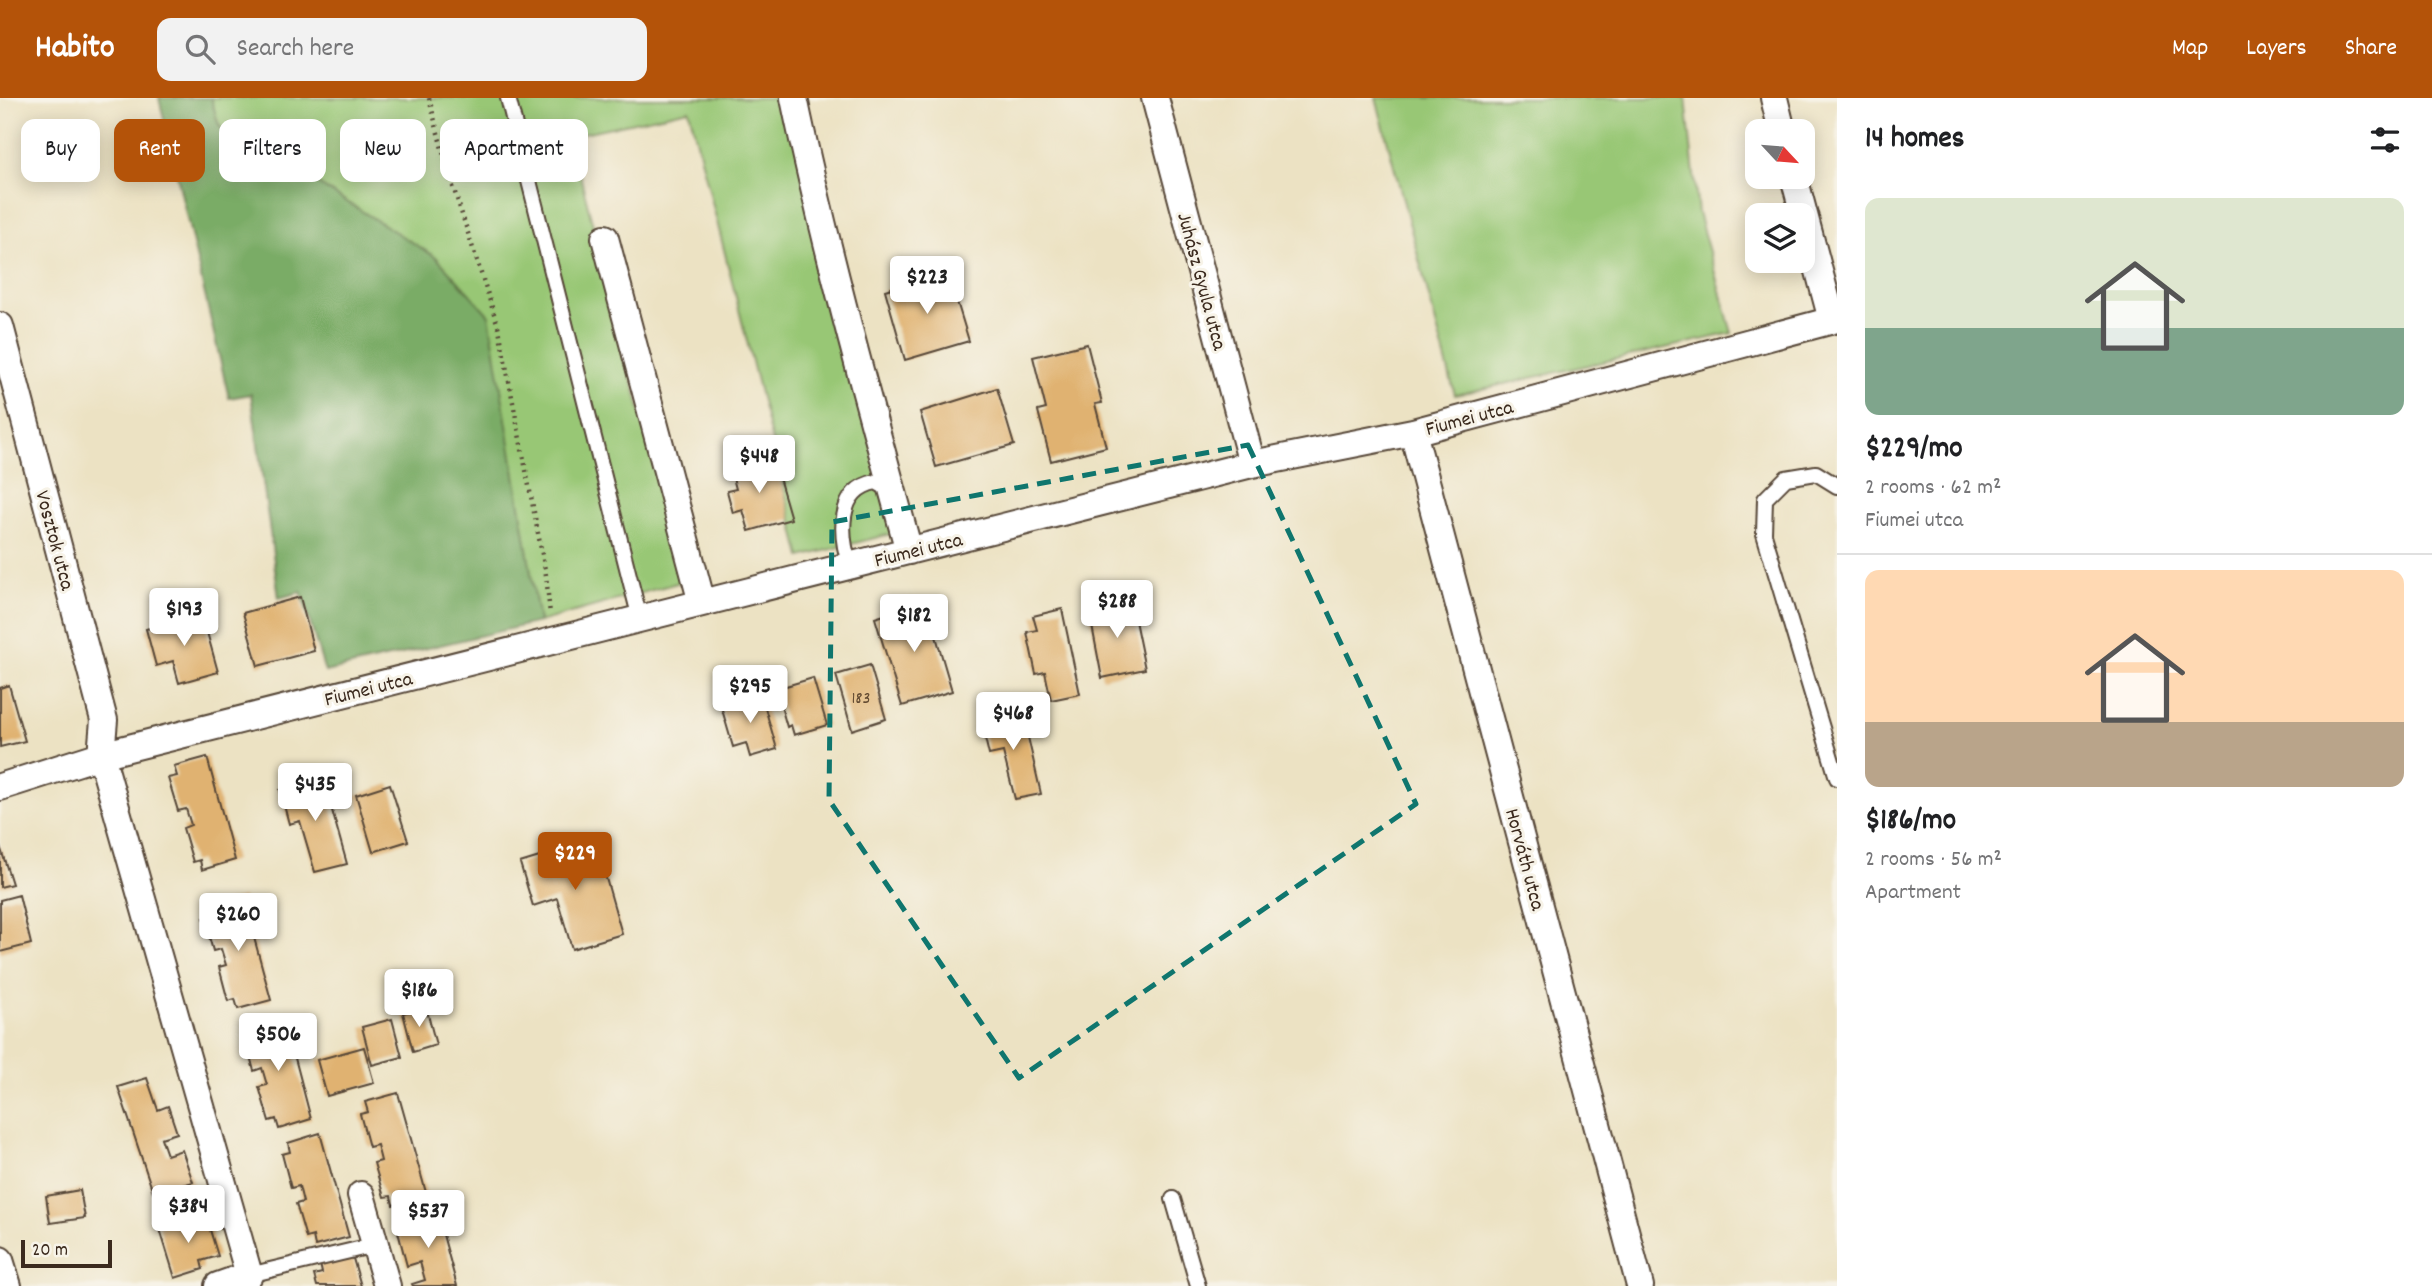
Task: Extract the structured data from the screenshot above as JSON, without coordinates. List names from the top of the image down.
{
  "streets": {
    "street": [
      "Juhász Gyula utca",
      "Fiumei utca",
      "Vosztok utca",
      "Horváth utca"
    ]
  },
  "crossings": [
    ["Juhász Gyula utca", "Fiumei utca"],
    ["Fiumei utca", "Vosztok utca"],
    ["Fiumei utca", "Horváth utca"]
  ],
  "house_numbers": ["183"],
  "scale_bar": "20 m",
  "north": "bottom right",
  "page": {
    "header": "Habito",
    "search": "Search here",
    "nav": ["Map", "Layers", "Share"],
    "heading": "14 homes",
    "chip": [
      "Buy",
      "Rent",
      "Filters",
      "New",
      "Apartment"
    ],
    "list": [
      {
        "name": "$229/mo",
        "note": "2 rooms · 62 m² · Fiumei utca"
      },
      {
        "name": "$186/mo",
        "note": "2 rooms · 56 m² · Apartment"
      }
    ],
    "price": [
      "$223",
      "$448",
      "$288",
      "$193",
      "$182",
      "$295",
      "$468",
      "$435",
      "$229",
      "$260",
      "$186",
      "$506",
      "$384",
      "$537"
    ],
    "scale": "20 m"
  }
}
